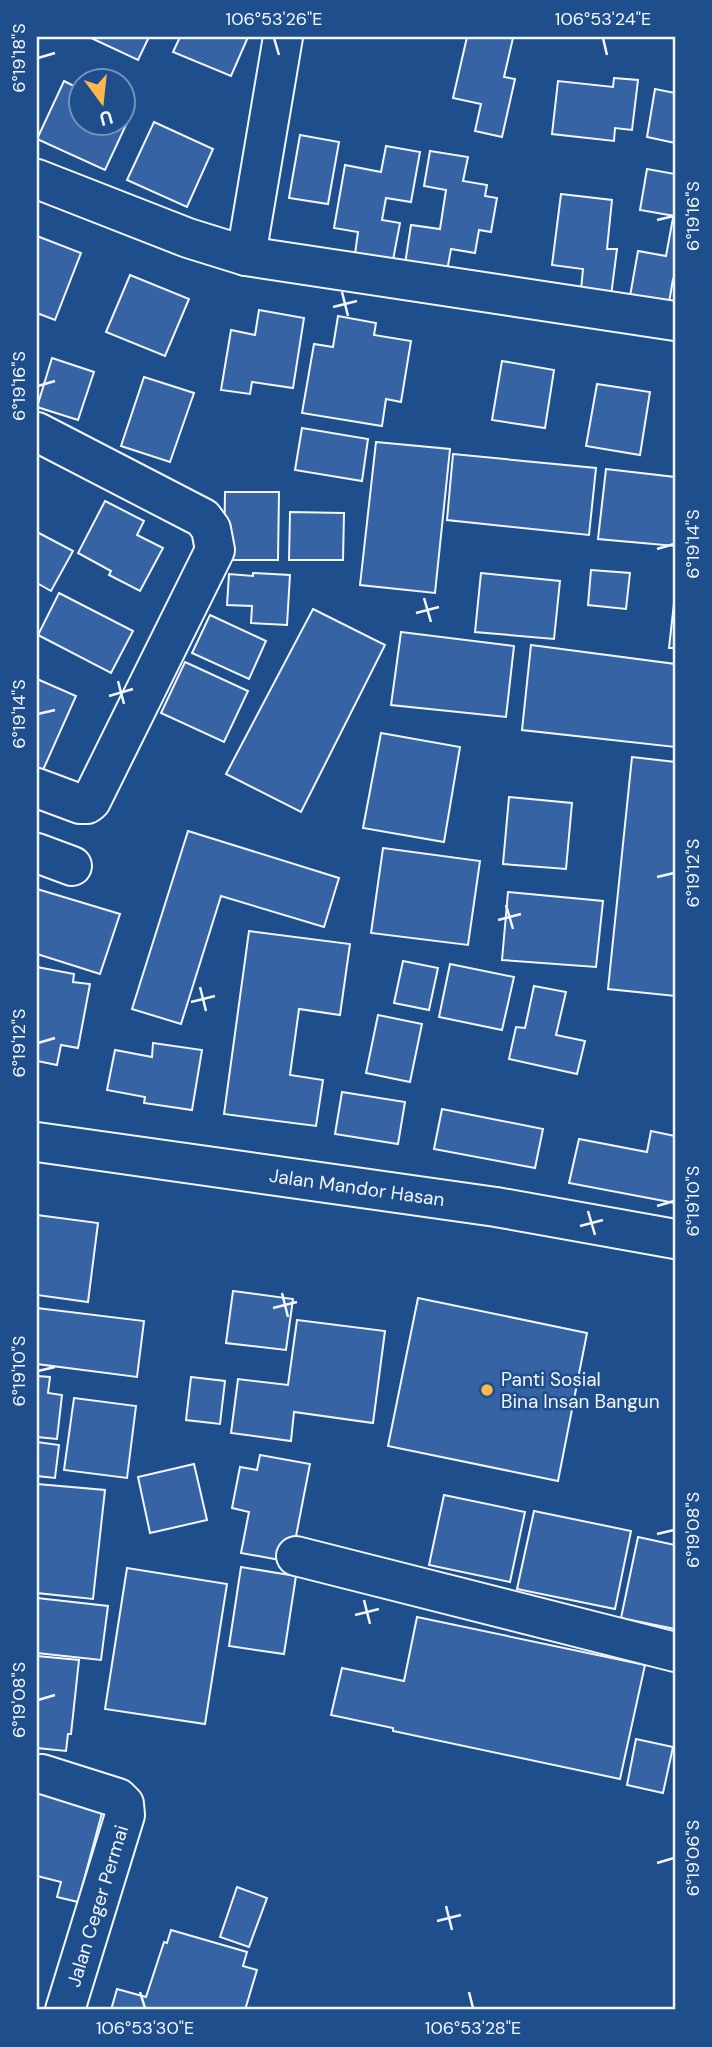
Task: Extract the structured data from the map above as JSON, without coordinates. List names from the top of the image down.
{
  "streets": {
    "street": ["Jalan Mandor Hasan", "Jalan Ceger Permai"]
  },
  "places": ["Panti Sosial Bina Insan Bangun"],
  "north": "bottom",
  "coordinates": [
    "106°53'26\"E",
    "106°53'24\"E",
    "6°19'18\"S",
    "6°19'16\"S",
    "6°19'14\"S",
    "6°19'12\"S",
    "6°19'10\"S",
    "6°19'08\"S",
    "6°19'06\"S",
    "106°53'30\"E",
    "106°53'28\"E"
  ]
}
